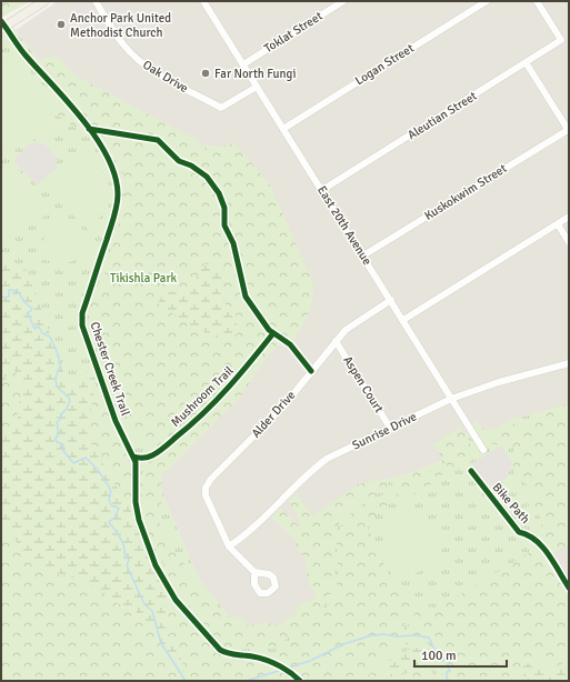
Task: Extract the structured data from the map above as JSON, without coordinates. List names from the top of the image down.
{
  "streets": {
    "street": [
      "Toklat Street",
      "Logan Street",
      "Oak Drive",
      "Aleutian Street",
      "Kuskokwim Street",
      "East 20th Avenue",
      "Aspen Court",
      "Alder Drive",
      "Sunrise Drive"
    ],
    "cycle path": ["Chester Creek Trail", "Mushroom Trail", "Bike Path"]
  },
  "crossings": [
    ["Toklat Street", "East 20th Avenue"],
    ["Logan Street", "East 20th Avenue"],
    ["Oak Drive", "East 20th Avenue"],
    ["Aleutian Street", "East 20th Avenue"],
    ["Kuskokwim Street", "East 20th Avenue"],
    ["East 20th Avenue", "Alder Drive"],
    ["East 20th Avenue", "Sunrise Drive"],
    ["Aspen Court", "Alder Drive"],
    ["Aspen Court", "Sunrise Drive"],
    ["Alder Drive", "Sunrise Drive"]
  ],
  "parks": ["Tikishla Park"],
  "places": ["Anchor Park United Methodist Church", "Far North Fungi"],
  "scale_bar": "100 m"
}
